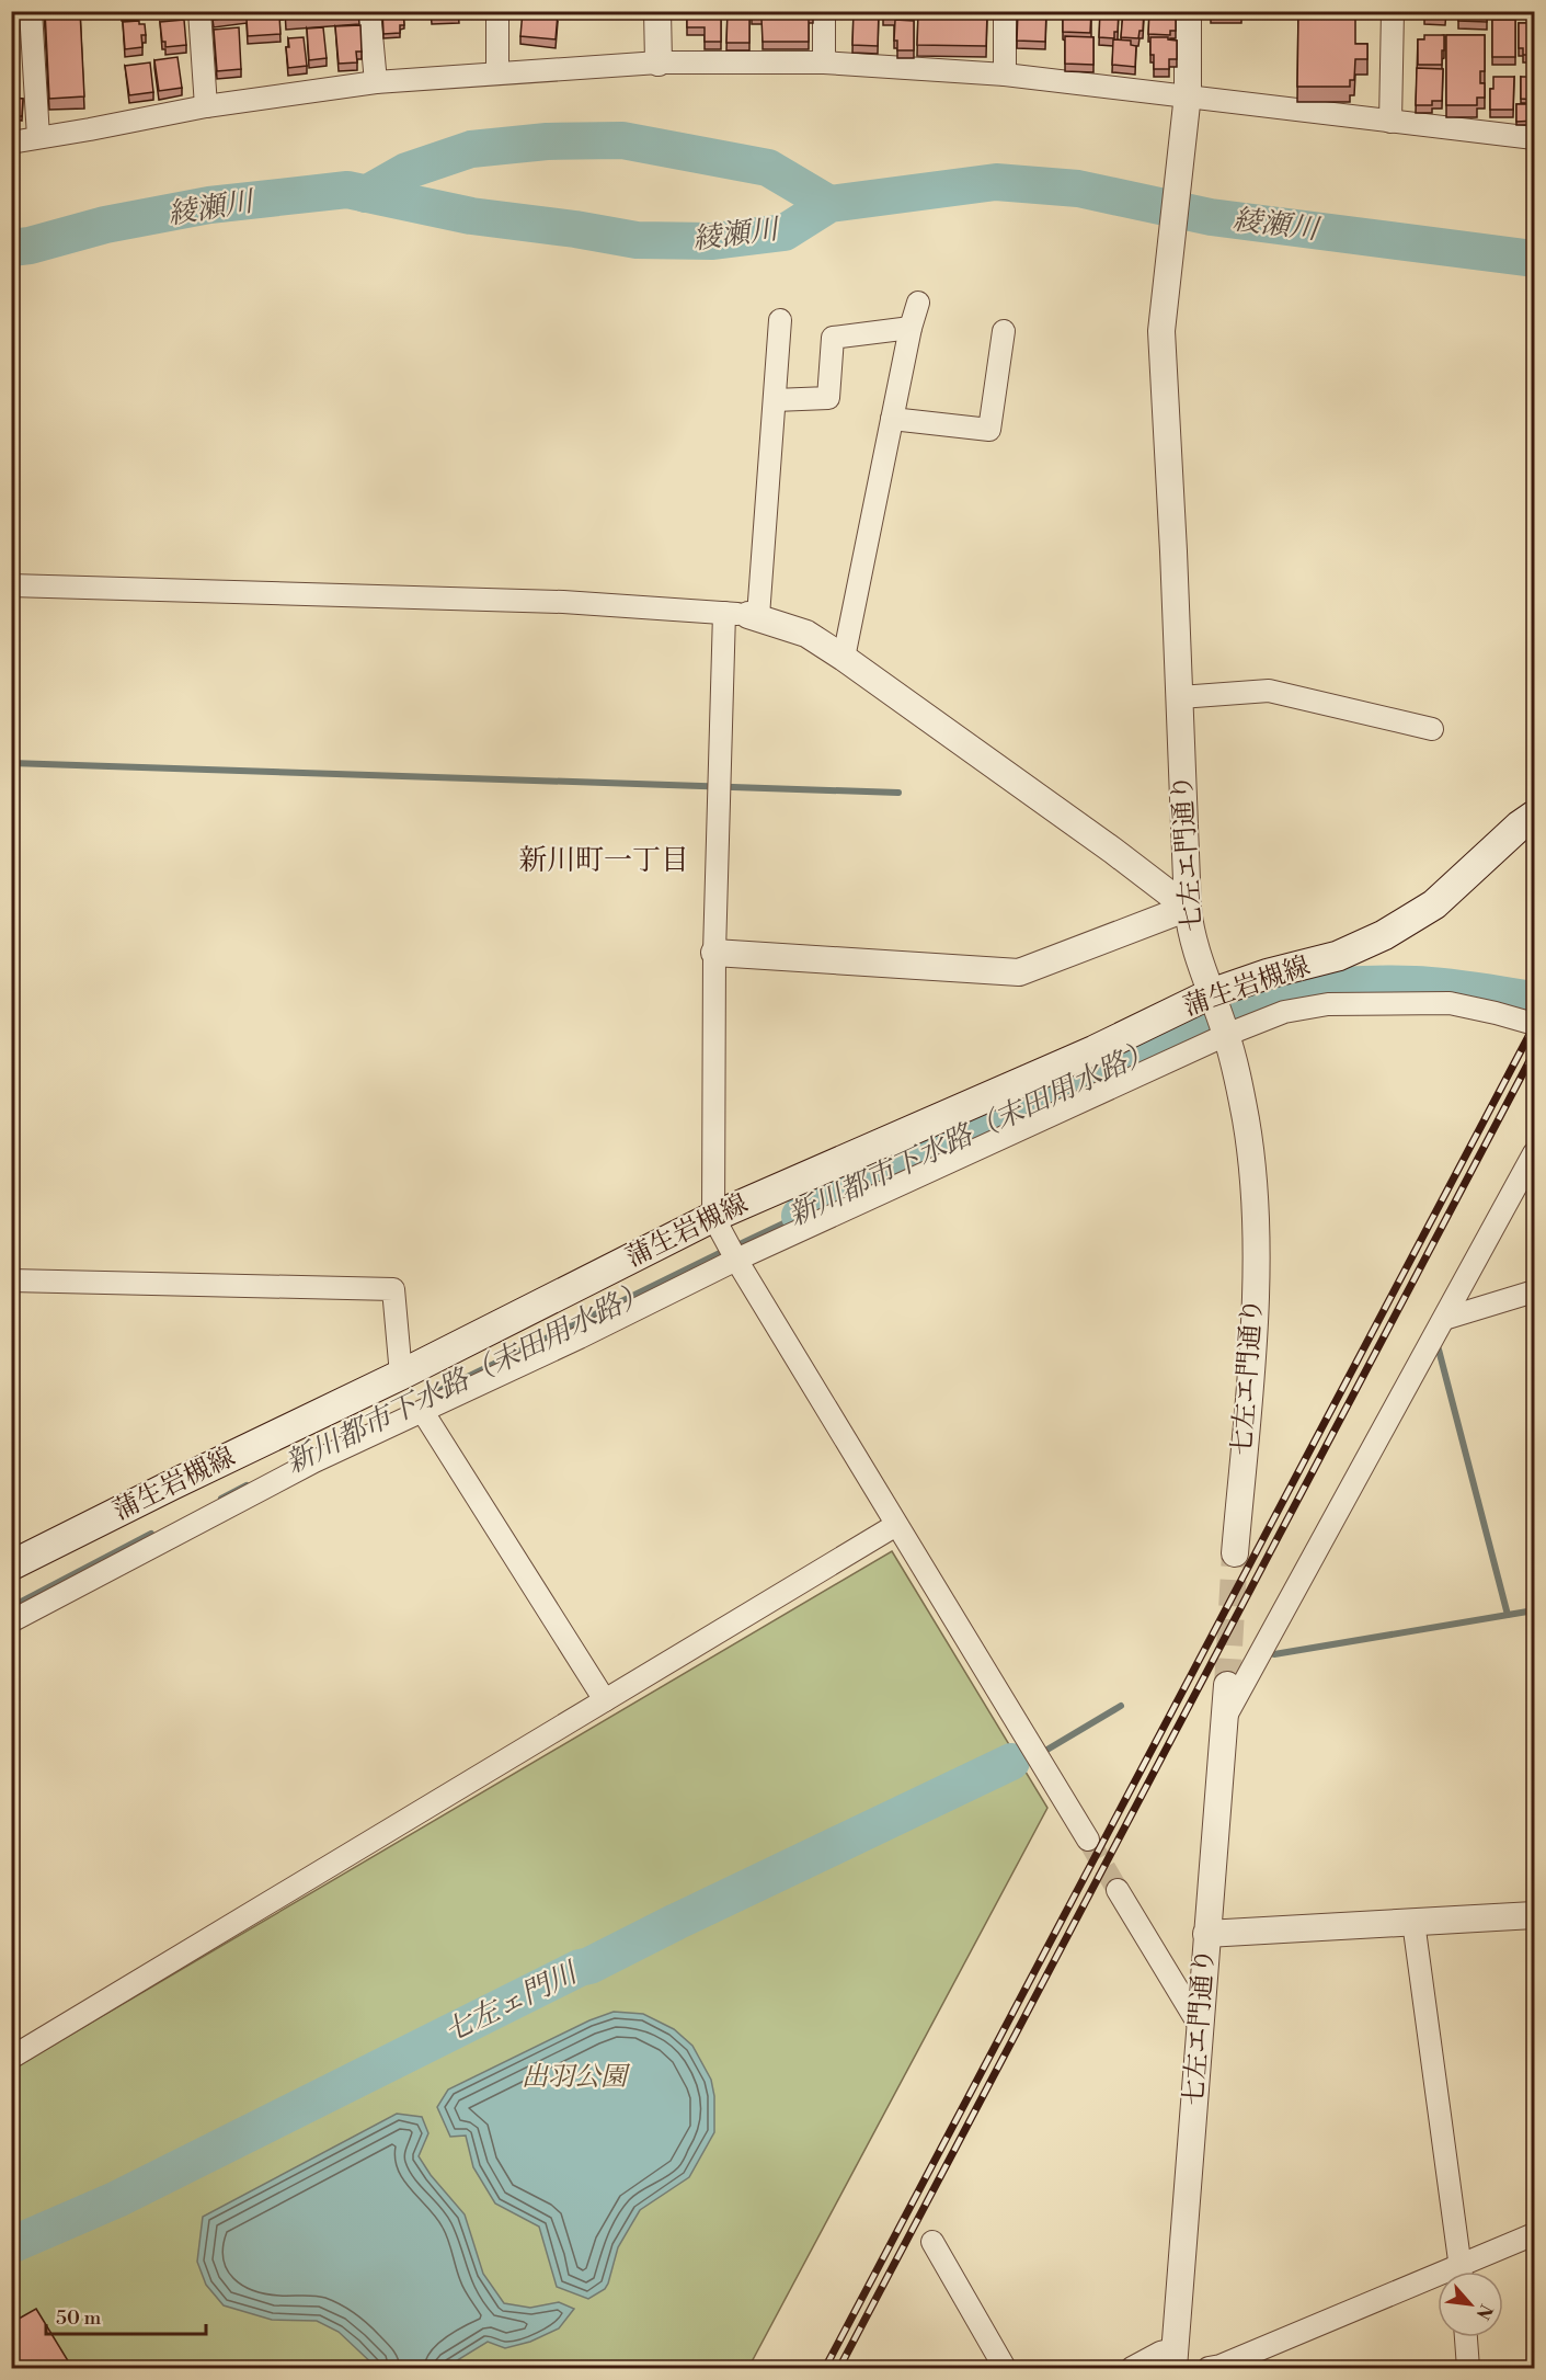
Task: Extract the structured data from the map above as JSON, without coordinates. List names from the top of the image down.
{
  "streets": {
    "main road": ["蒲生岩槻線"],
    "street": ["七左エ門通り"]
  },
  "crossings": [
    ["七左エ門通り", "蒲生岩槻線"]
  ],
  "districts": ["新川町一丁目"],
  "water": ["綾瀬川", "新川都市下水路（末田用水路）", "七左ェ門川"],
  "parks": ["出羽公園"],
  "scale_bar": "50 m",
  "north": "bottom right"
}
